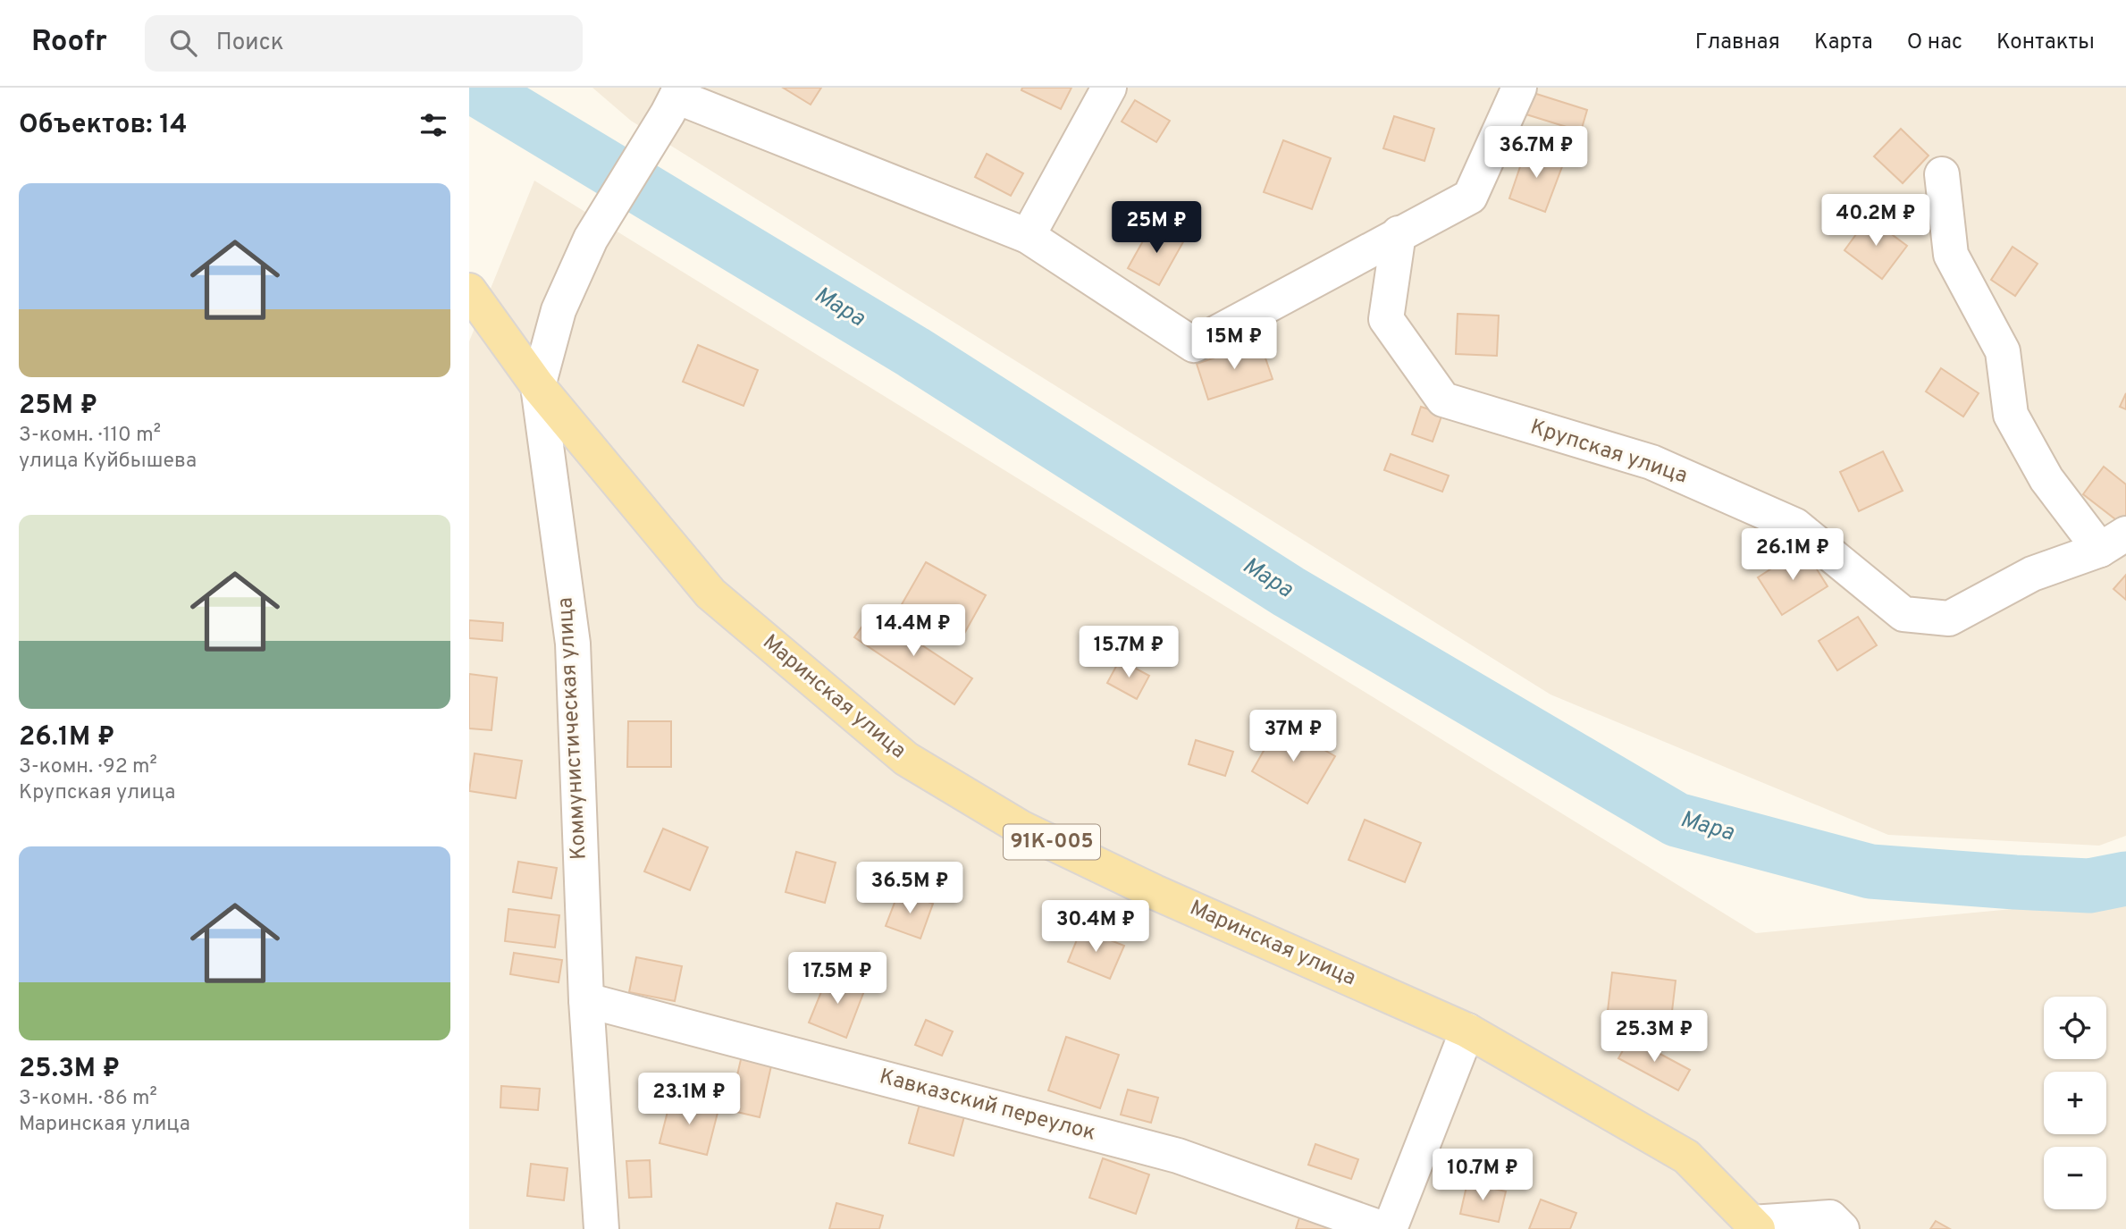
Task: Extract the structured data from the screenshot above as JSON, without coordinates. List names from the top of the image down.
{
  "streets": {
    "main road": ["Маринская улица", "91К-005"],
    "street": ["Крупская улица", "Коммунистическая улица", "Кавказский переулок"]
  },
  "crossings": [
    ["Маринская улица", "Коммунистическая улица"],
    ["Коммунистическая улица", "Кавказский переулок"]
  ],
  "water": ["Мара"],
  "page": {
    "header": "Roofr",
    "search": "Поиск",
    "nav": [
      "Главная",
      "Карта",
      "О нас",
      "Контакты"
    ],
    "heading": "Объектов: 14",
    "price": [
      "36.7M ₽",
      "40.2M ₽",
      "25M ₽",
      "15M ₽",
      "26.1M ₽",
      "14.4M ₽",
      "15.7M ₽",
      "37M ₽",
      "36.5M ₽",
      "30.4M ₽",
      "17.5M ₽",
      "25.3M ₽",
      "23.1M ₽",
      "10.7M ₽"
    ],
    "list": [
      {
        "name": "25M ₽",
        "note": "3-комн. · 110 m² · улица Куйбышева"
      },
      {
        "name": "26.1M ₽",
        "note": "3-комн. · 92 m² · Крупская улица"
      },
      {
        "name": "25.3M ₽",
        "note": "3-комн. · 86 m² · Маринская улица"
      }
    ],
    "map_buttons": ["+", "−"]
  }
}
